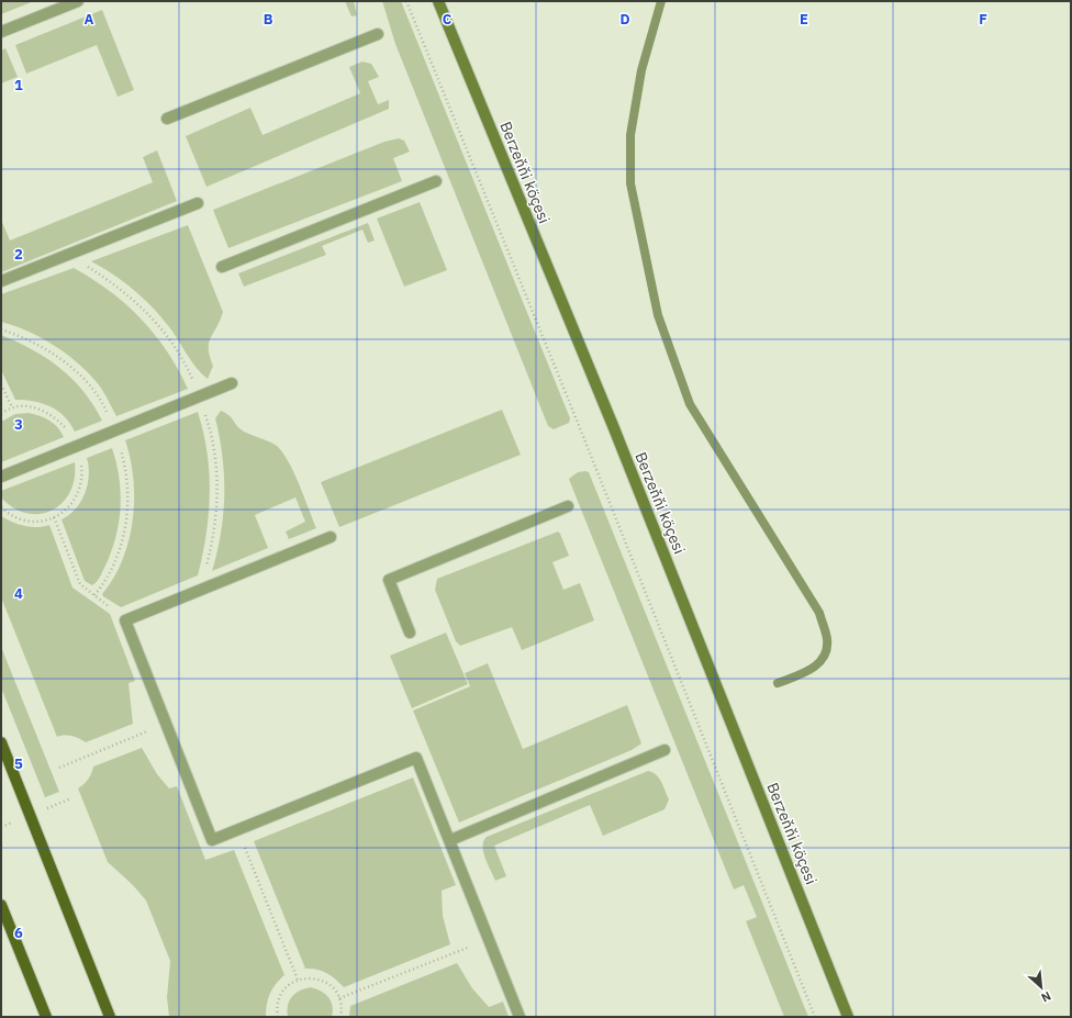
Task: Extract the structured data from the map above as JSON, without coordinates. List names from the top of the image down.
{
  "streets": {
    "street": ["Berzeňňi köçesi"]
  },
  "north": "bottom right",
  "grid": {
    "columns": [
      "A",
      "B",
      "C",
      "D",
      "E",
      "F"
    ],
    "rows": [
      "1",
      "2",
      "3",
      "4",
      "5",
      "6"
    ]
  }
}
